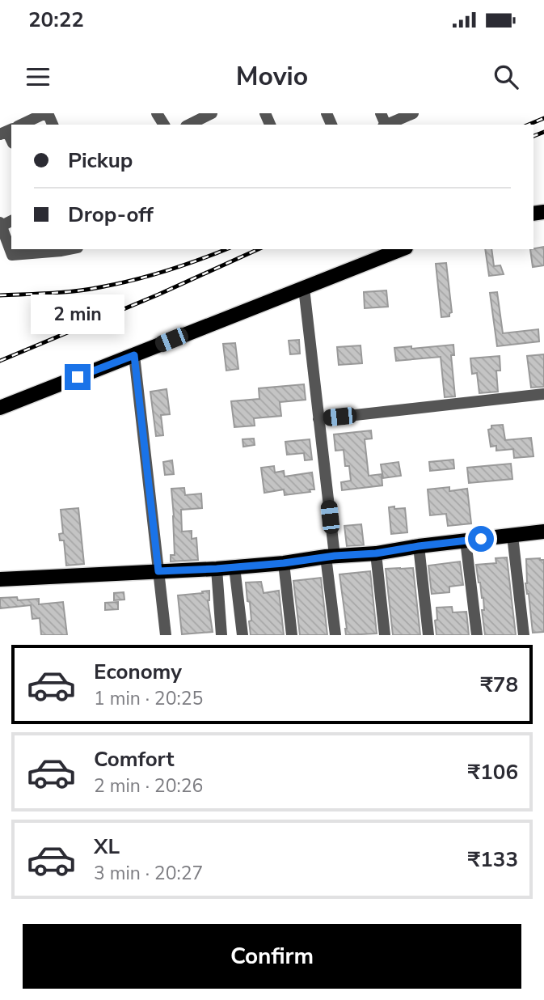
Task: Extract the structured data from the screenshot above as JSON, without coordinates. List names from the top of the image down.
{
  "page": {
    "status": "20:22",
    "header": "Movio",
    "banner": ["Pickup", "Drop-off"],
    "bubble": "2 min",
    "list": [
      {
        "name": "Economy",
        "note": "1 min · 20:25",
        "value": "₹78"
      },
      {
        "name": "Comfort",
        "note": "2 min · 20:26",
        "value": "₹106"
      },
      {
        "name": "XL",
        "note": "3 min · 20:27",
        "value": "₹133"
      }
    ],
    "buttons": "Confirm"
  }
}
